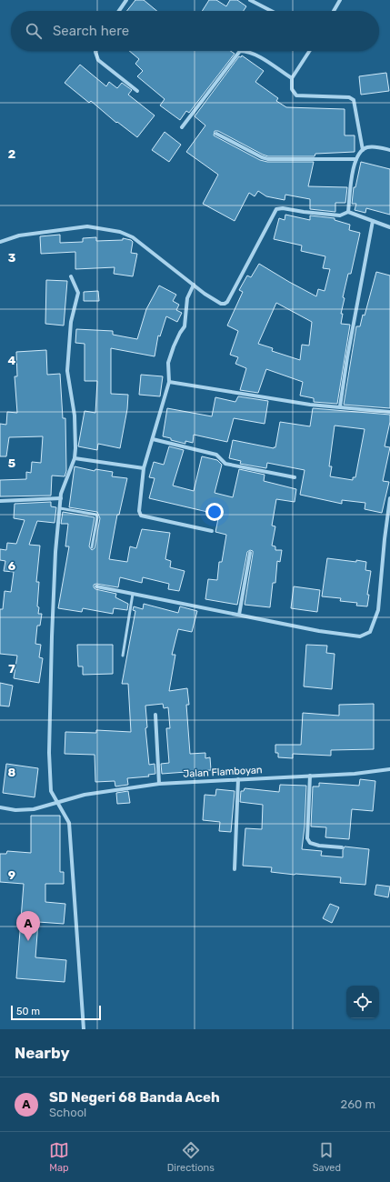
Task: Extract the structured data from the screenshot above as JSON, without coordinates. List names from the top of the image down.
{
  "streets": {
    "street": ["Jalan Flamboyan"]
  },
  "scale_bar": "50 m",
  "page": {
    "search": "Search here",
    "pins": "A",
    "scale": "50 m",
    "heading": "Nearby",
    "list": [
      {
        "mark": "A",
        "name": "SD Negeri 68 Banda Aceh",
        "note": "School",
        "value": "260 m"
      }
    ],
    "nav": ["Map", "Directions", "Saved"]
  },
  "grid": {
    "rows": [
      "2",
      "3",
      "4",
      "5",
      "6",
      "7",
      "8",
      "9"
    ]
  }
}
